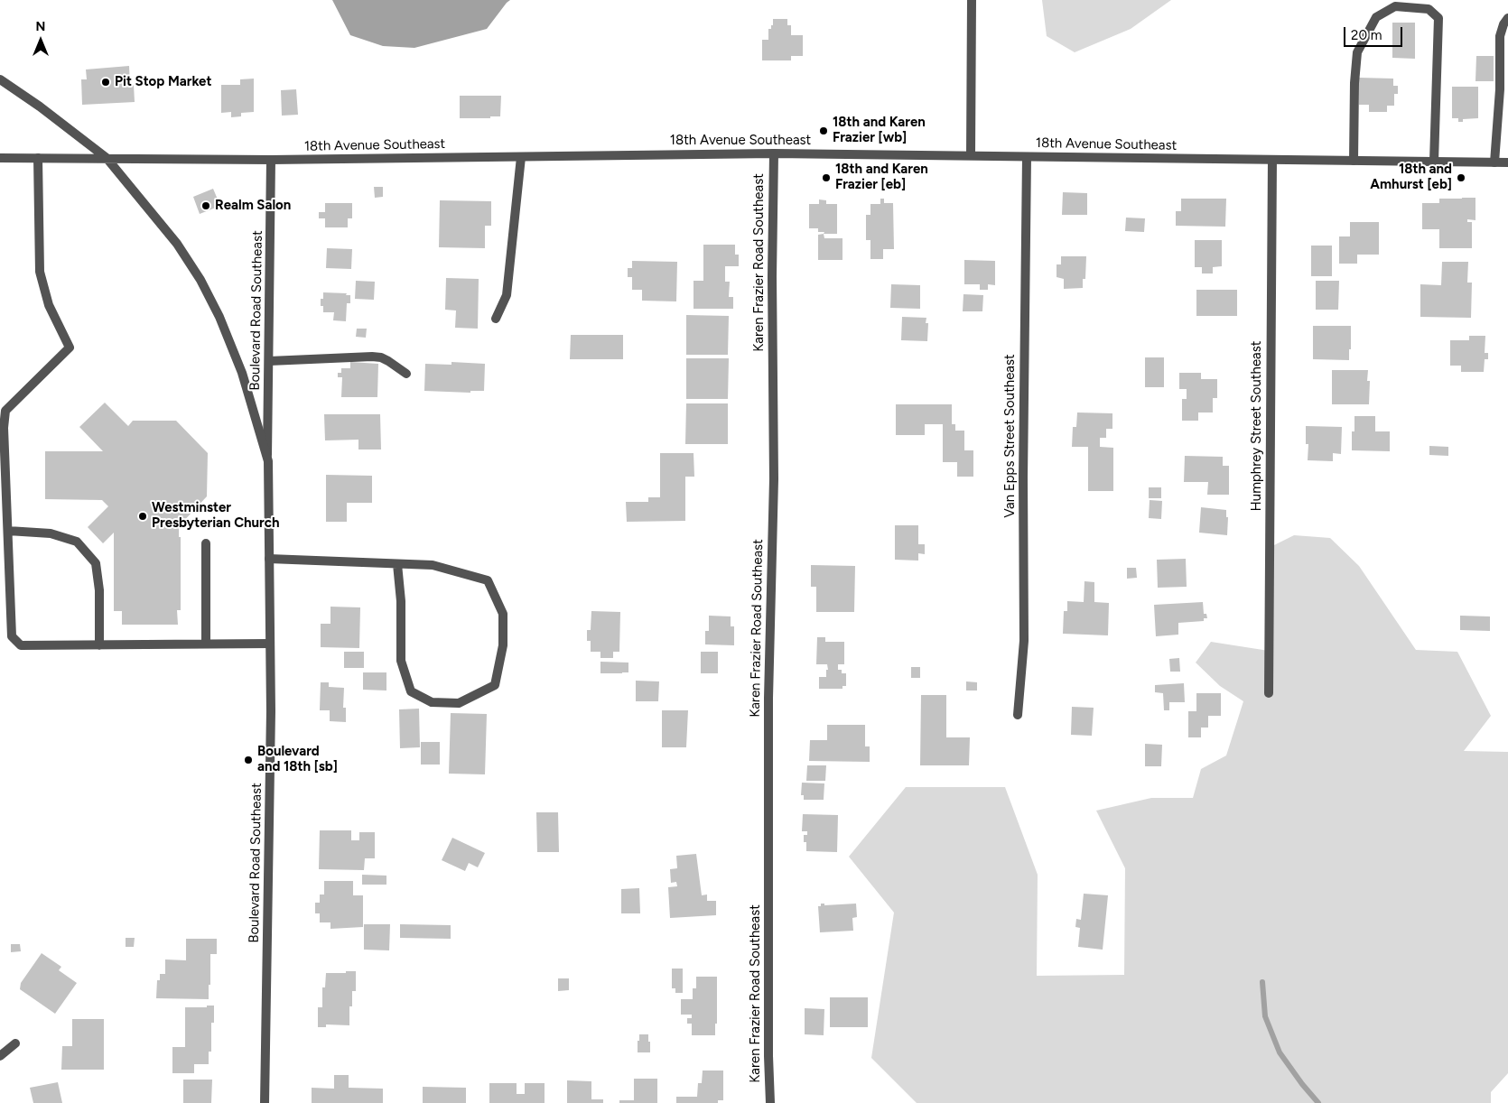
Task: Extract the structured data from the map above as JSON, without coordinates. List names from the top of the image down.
{
  "streets": {
    "street": [
      "18th Avenue Southeast",
      "Karen Frazier Road Southeast",
      "Boulevard Road Southeast",
      "Humphrey Street Southeast",
      "Van Epps Street Southeast"
    ]
  },
  "crossings": [
    ["18th Avenue Southeast", "Karen Frazier Road Southeast"],
    ["18th Avenue Southeast", "Boulevard Road Southeast"],
    ["18th Avenue Southeast", "Humphrey Street Southeast"],
    ["18th Avenue Southeast", "Van Epps Street Southeast"]
  ],
  "places": [
    "Pit Stop Market",
    "18th and Karen Frazier [wb]",
    "18th and Karen Frazier [eb]",
    "18th and Amhurst [eb]",
    "Realm Salon",
    "Westminster Presbyterian Church",
    "Boulevard and 18th [sb]"
  ],
  "scale_bar": "20 m",
  "north": "top"
}
